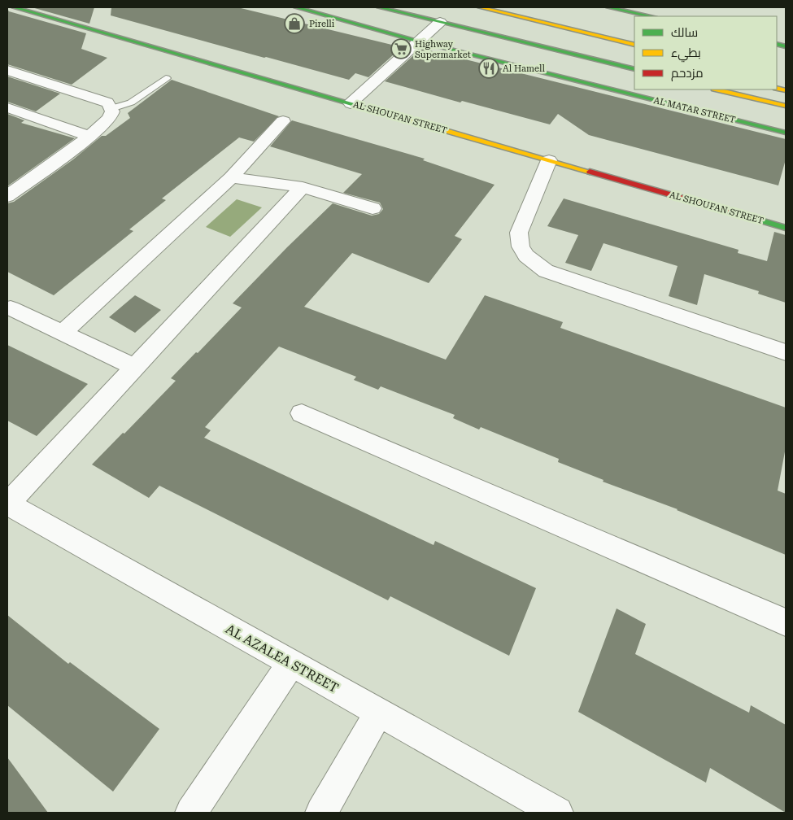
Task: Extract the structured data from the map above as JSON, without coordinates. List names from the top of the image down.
{
  "streets": {
    "main road": ["AL MATAR STREET", "AL SHOUFAN STREET"],
    "street": ["AL AZALEA STREET"]
  },
  "places": {
    "shop": ["Pirelli"],
    "supermarket": ["Highway Supermarket"],
    "restaurant": ["Al Hamell"]
  },
  "legend": ["سالك", "بطيء", "مزدحم"]
}
